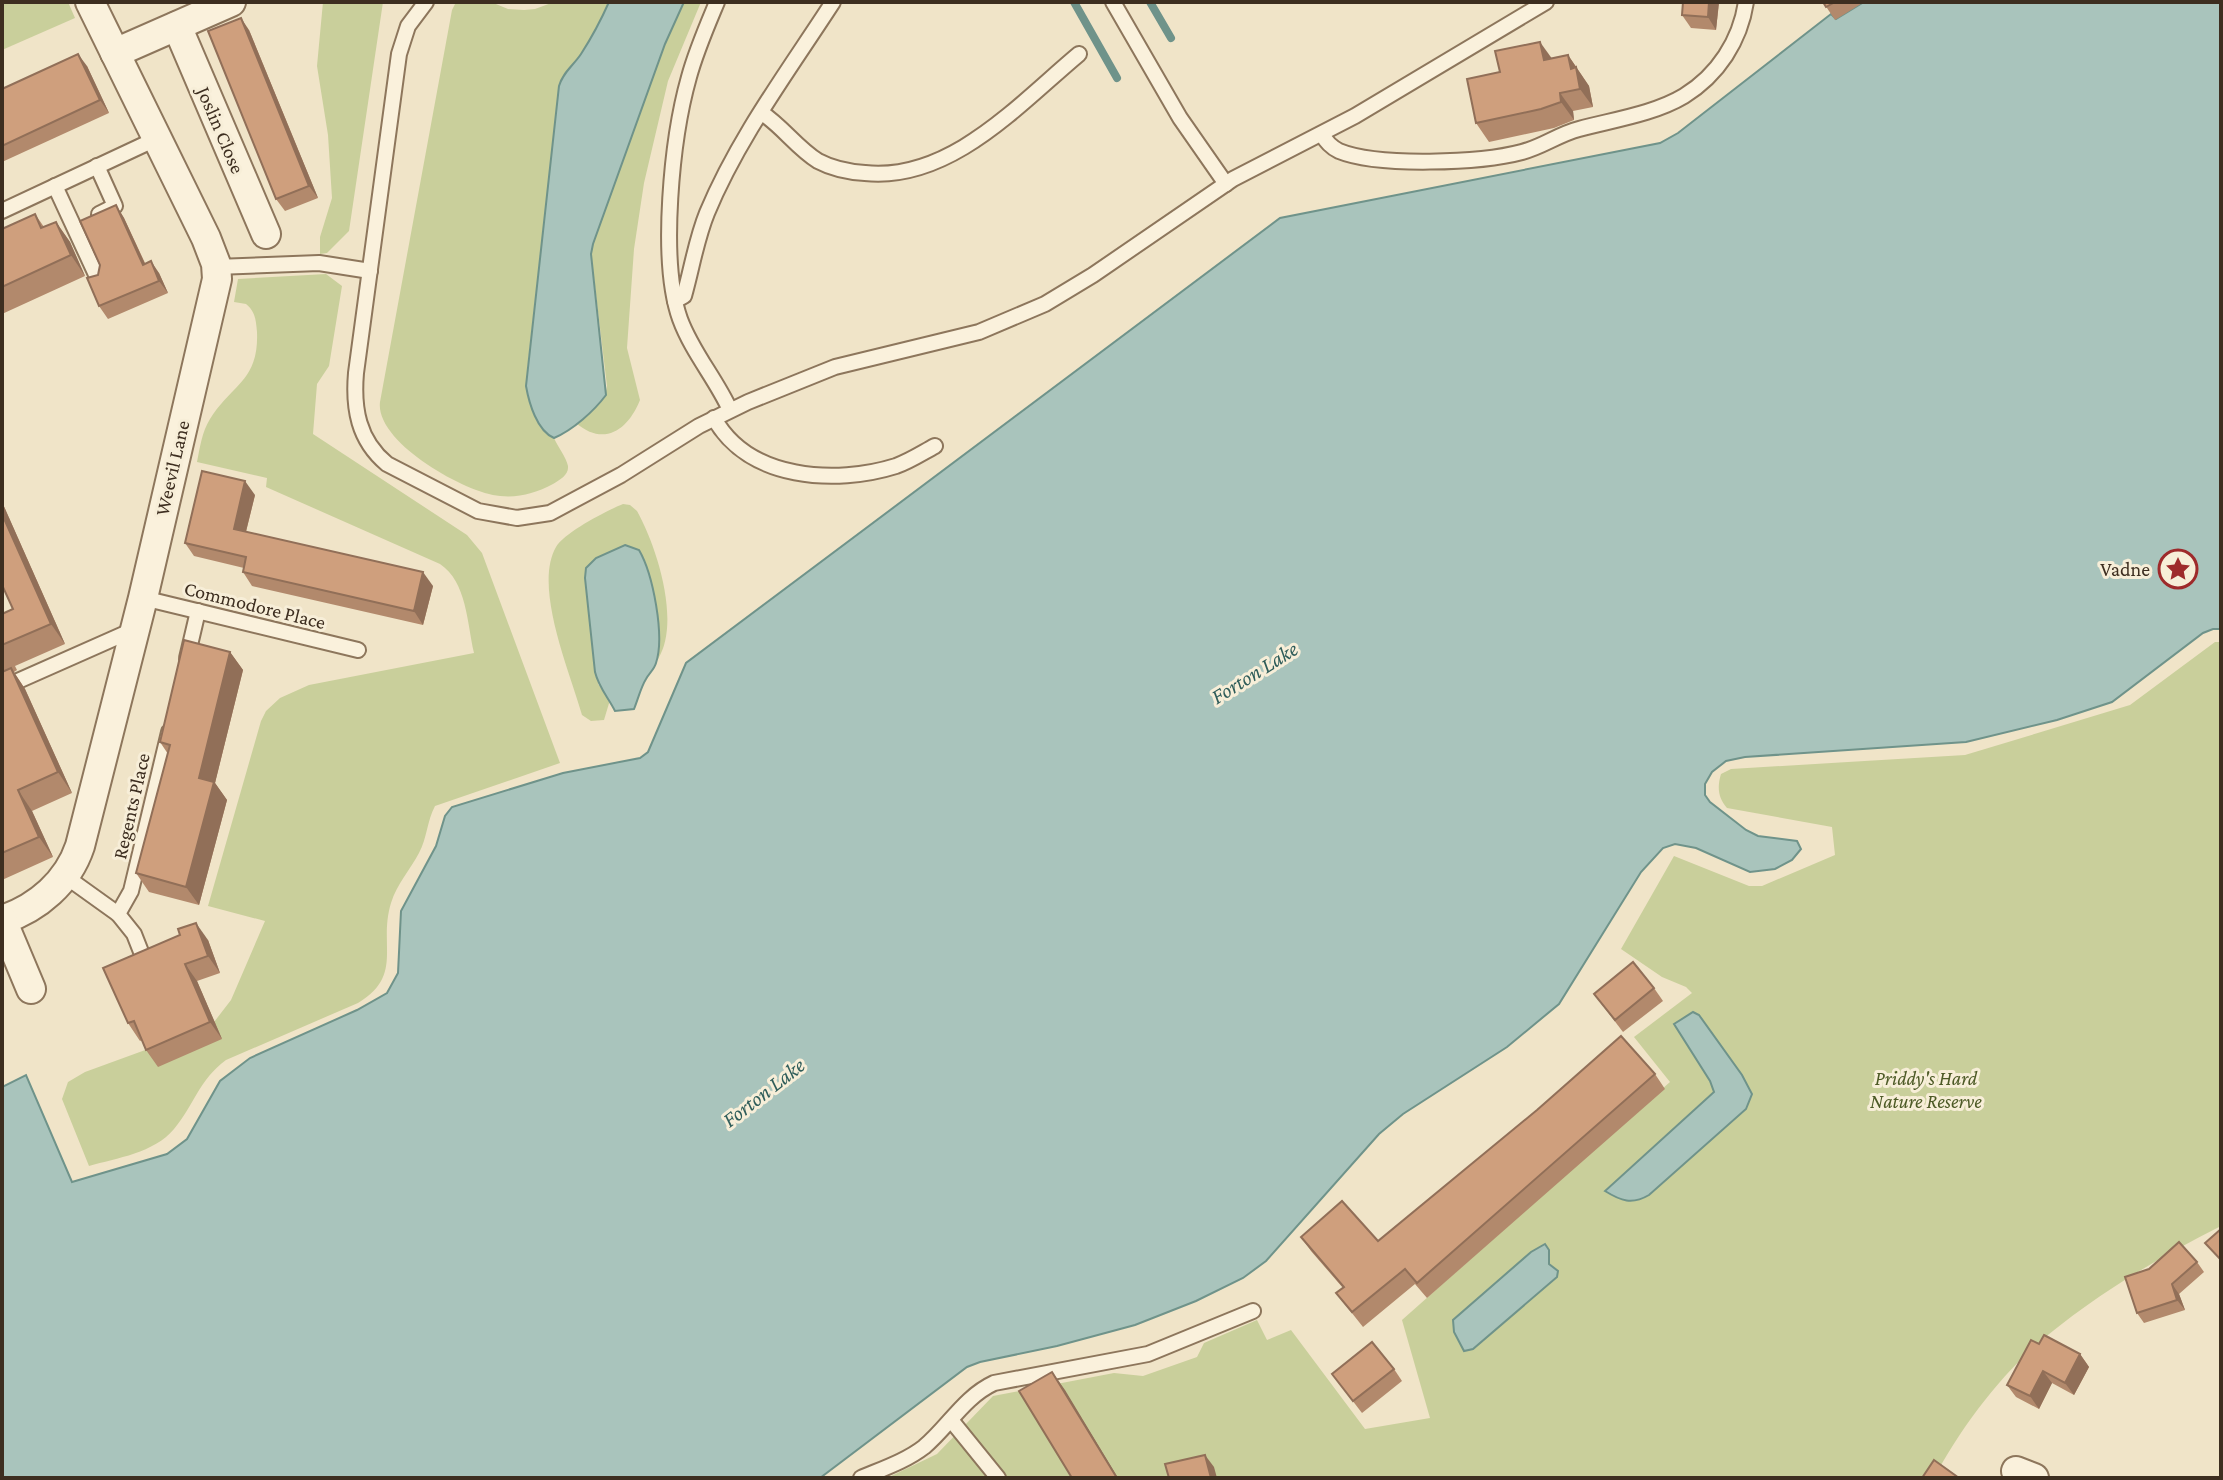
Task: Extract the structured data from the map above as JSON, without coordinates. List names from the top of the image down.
{
  "streets": {
    "street": ["Joslin Close", "Weevil Lane"],
    "lane": ["Commodore Place", "Regents Place"]
  },
  "crossings": [
    ["Weevil Lane", "Commodore Place"]
  ],
  "water": ["Forton Lake"],
  "parks": ["Priddy's Hard Nature Reserve"],
  "places": {
    "place": ["Vadne"]
  }
}
